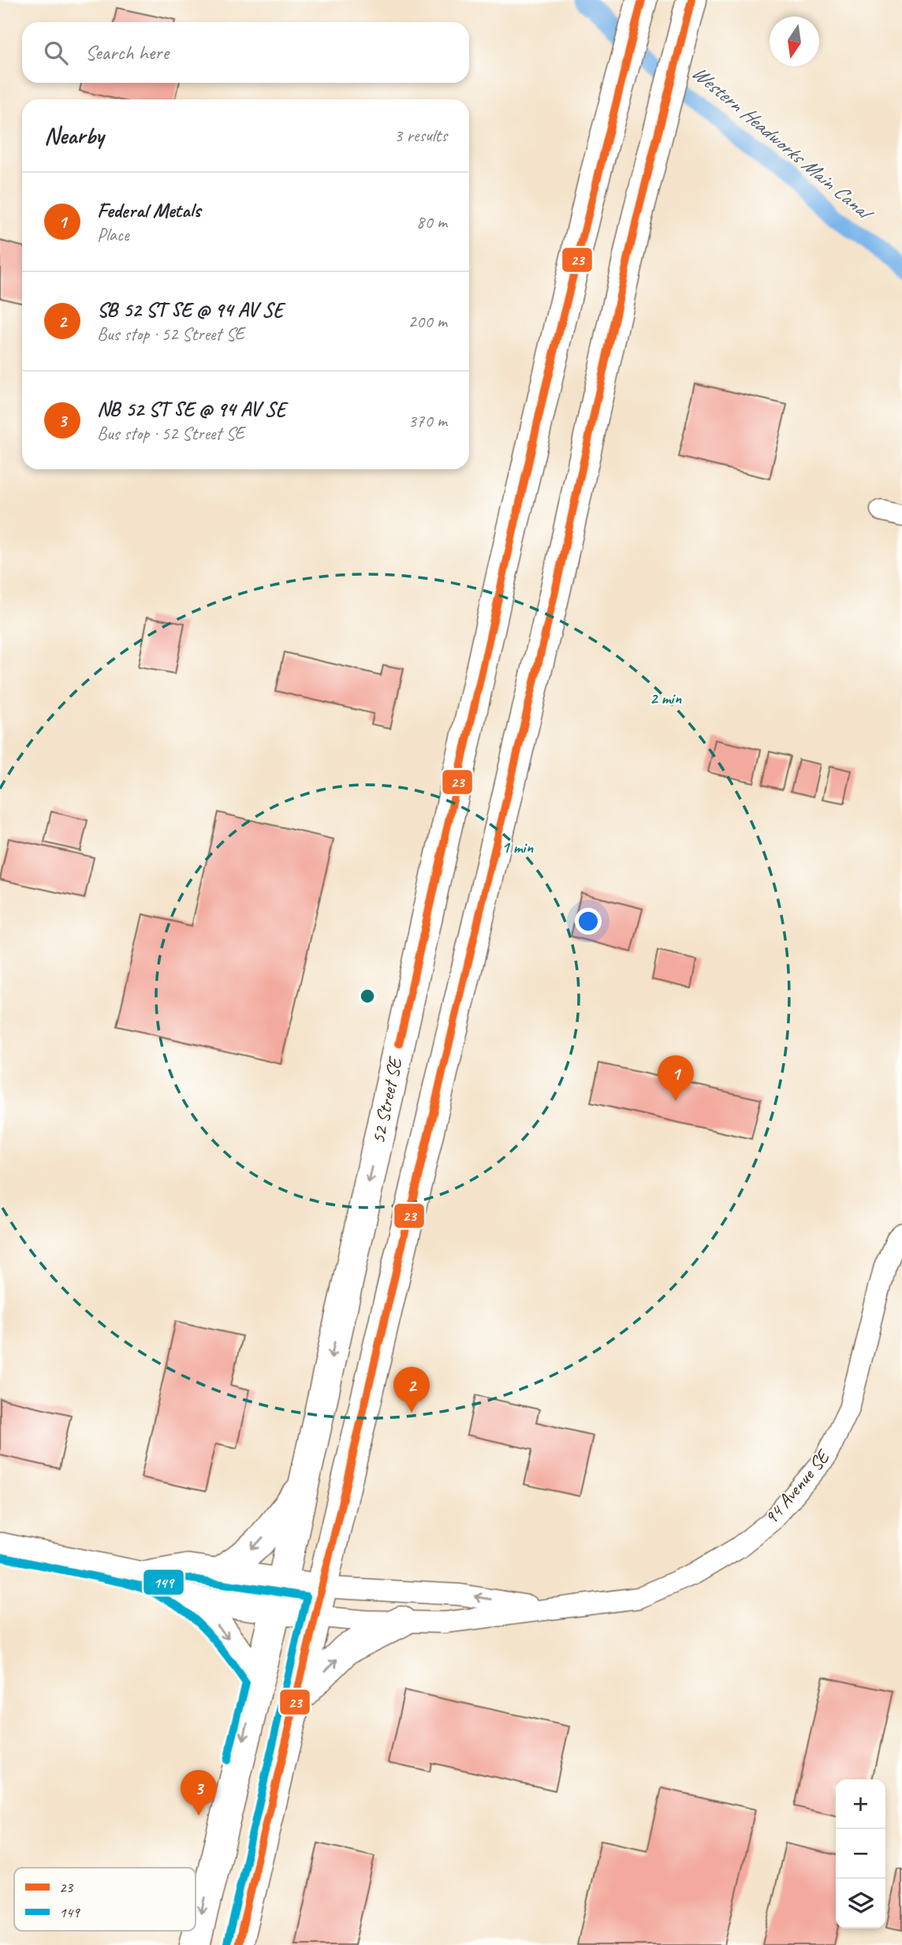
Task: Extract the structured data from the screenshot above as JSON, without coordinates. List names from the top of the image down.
{
  "streets": {
    "main road": ["52 Street SE"],
    "street": ["94 Avenue SE"]
  },
  "crossings": [
    ["52 Street SE", "94 Avenue SE"]
  ],
  "water": ["Western Headworks Main Canal"],
  "lines": ["transit line 23", "transit line 149"],
  "legend": ["23", "149"],
  "north": "bottom",
  "page": {
    "search": "Search here",
    "heading": ["Nearby", "3 results"],
    "list": [
      {
        "mark": "1",
        "name": "Federal Metals",
        "note": "Place",
        "value": "80 m"
      },
      {
        "mark": "2",
        "name": "SB 52 ST SE @ 94 AV SE",
        "note": "Bus stop · 52 Street SE",
        "value": "200 m"
      },
      {
        "mark": "3",
        "name": "NB 52 ST SE @ 94 AV SE",
        "note": "Bus stop · 52 Street SE",
        "value": "370 m"
      }
    ],
    "pins": ["1", "2", "3"],
    "map_buttons": ["+", "−"]
  },
  "rings": ["2 min", "1 min"]
}
